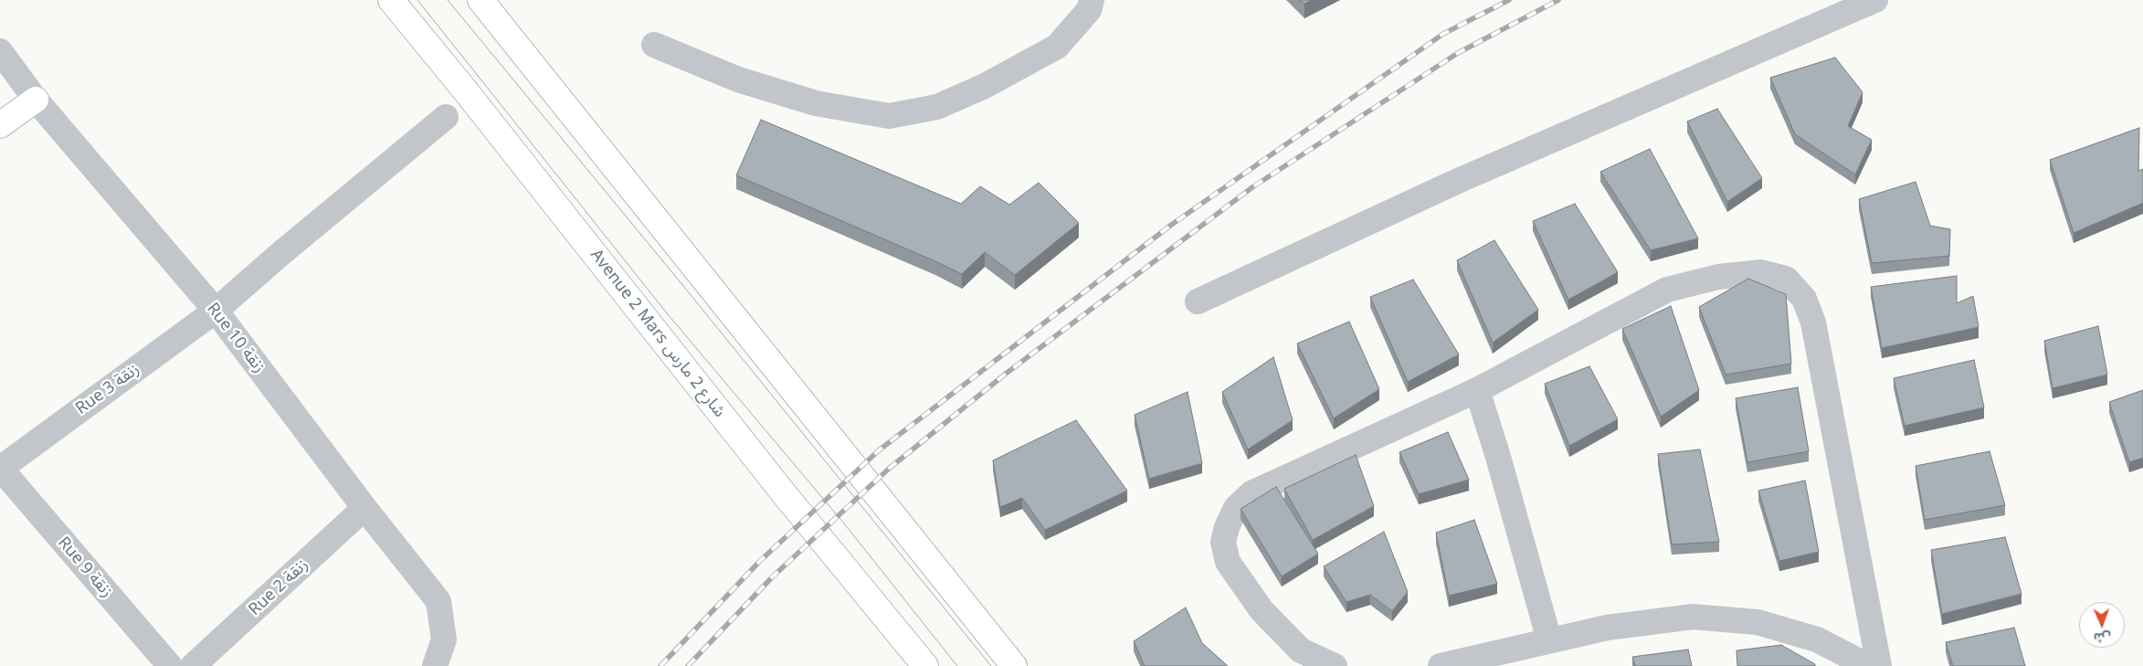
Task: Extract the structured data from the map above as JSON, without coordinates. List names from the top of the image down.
{
  "streets": {
    "main road": ["Avenue 2 Mars شارع 2 مارس"],
    "street": [
      "Rue 10 زنقة",
      "Rue 3 زنقة",
      "Rue 9 زنقة",
      "Rue 2 زنقة"
    ]
  },
  "crossings": [
    ["Rue 10 زنقة", "Rue 3 زنقة"],
    ["Rue 10 زنقة", "Rue 2 زنقة"],
    ["Rue 3 زنقة", "Rue 9 زنقة"]
  ],
  "north": "bottom"
}
